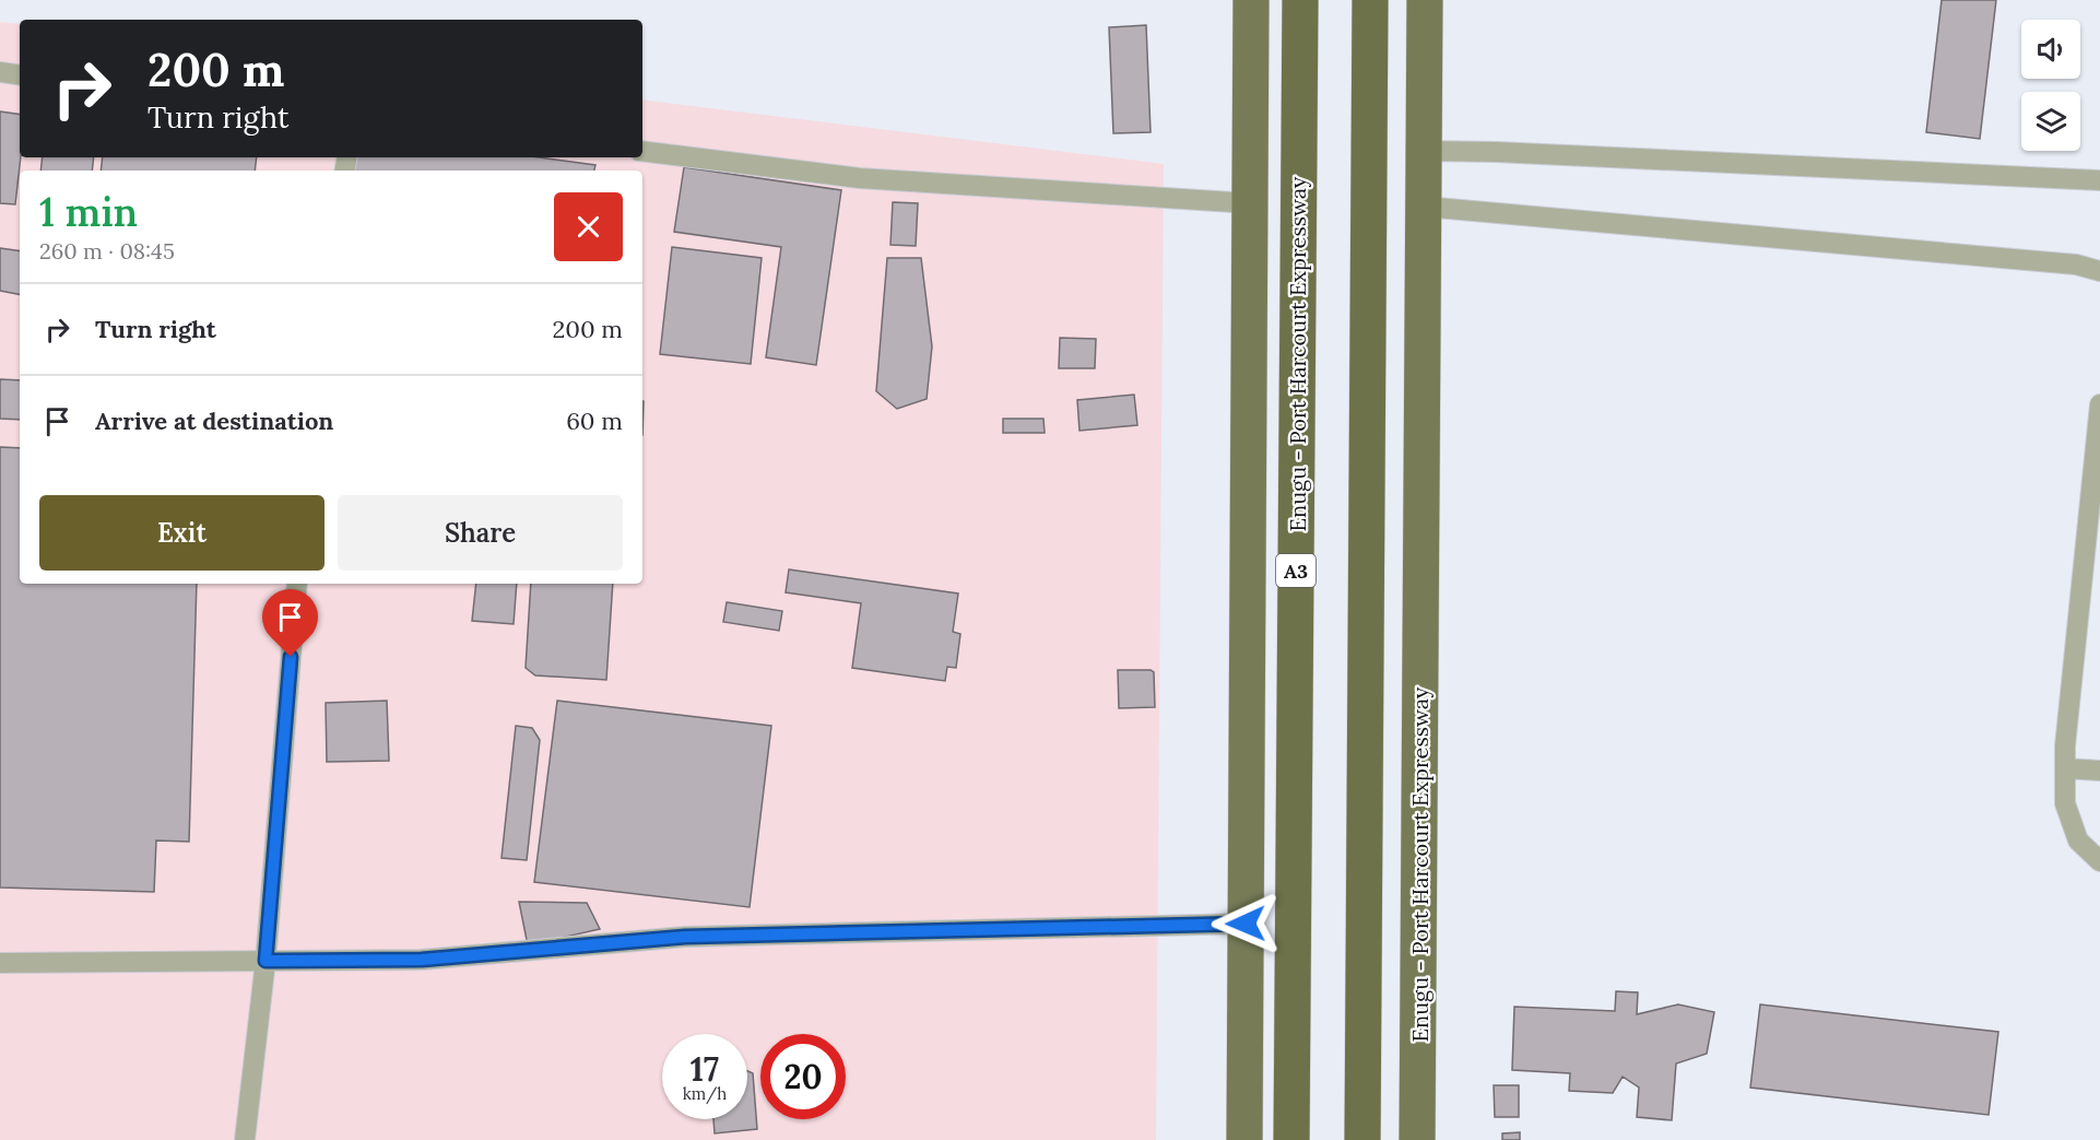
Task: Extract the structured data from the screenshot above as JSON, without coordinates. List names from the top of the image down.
{
  "streets": {
    "highway": ["Enugu - Port Harcourt Expressway", "A3"]
  },
  "page": {
    "turn": ["200 m", "Turn right"],
    "heading": ["1 min", "260 m · 08:45"],
    "list": [
      {
        "name": "Turn right",
        "value": "200 m"
      },
      {
        "name": "Arrive at destination",
        "value": "60 m"
      }
    ],
    "buttons": ["Exit", "Share"],
    "speed": "17 km/h",
    "limit": "20"
  }
}
